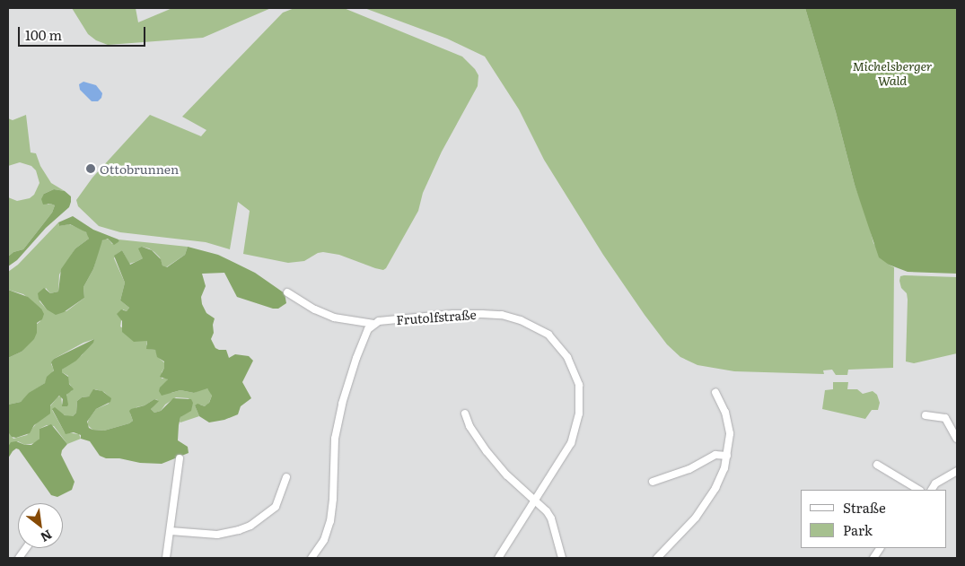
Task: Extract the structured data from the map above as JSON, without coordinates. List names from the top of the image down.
{
  "streets": {
    "street": ["Frutolfstraße"]
  },
  "parks": ["Michelsberger Wald"],
  "places": ["Ottobrunnen"],
  "legend": ["Straße", "Park"],
  "scale_bar": "100 m",
  "north": "bottom right"
}
